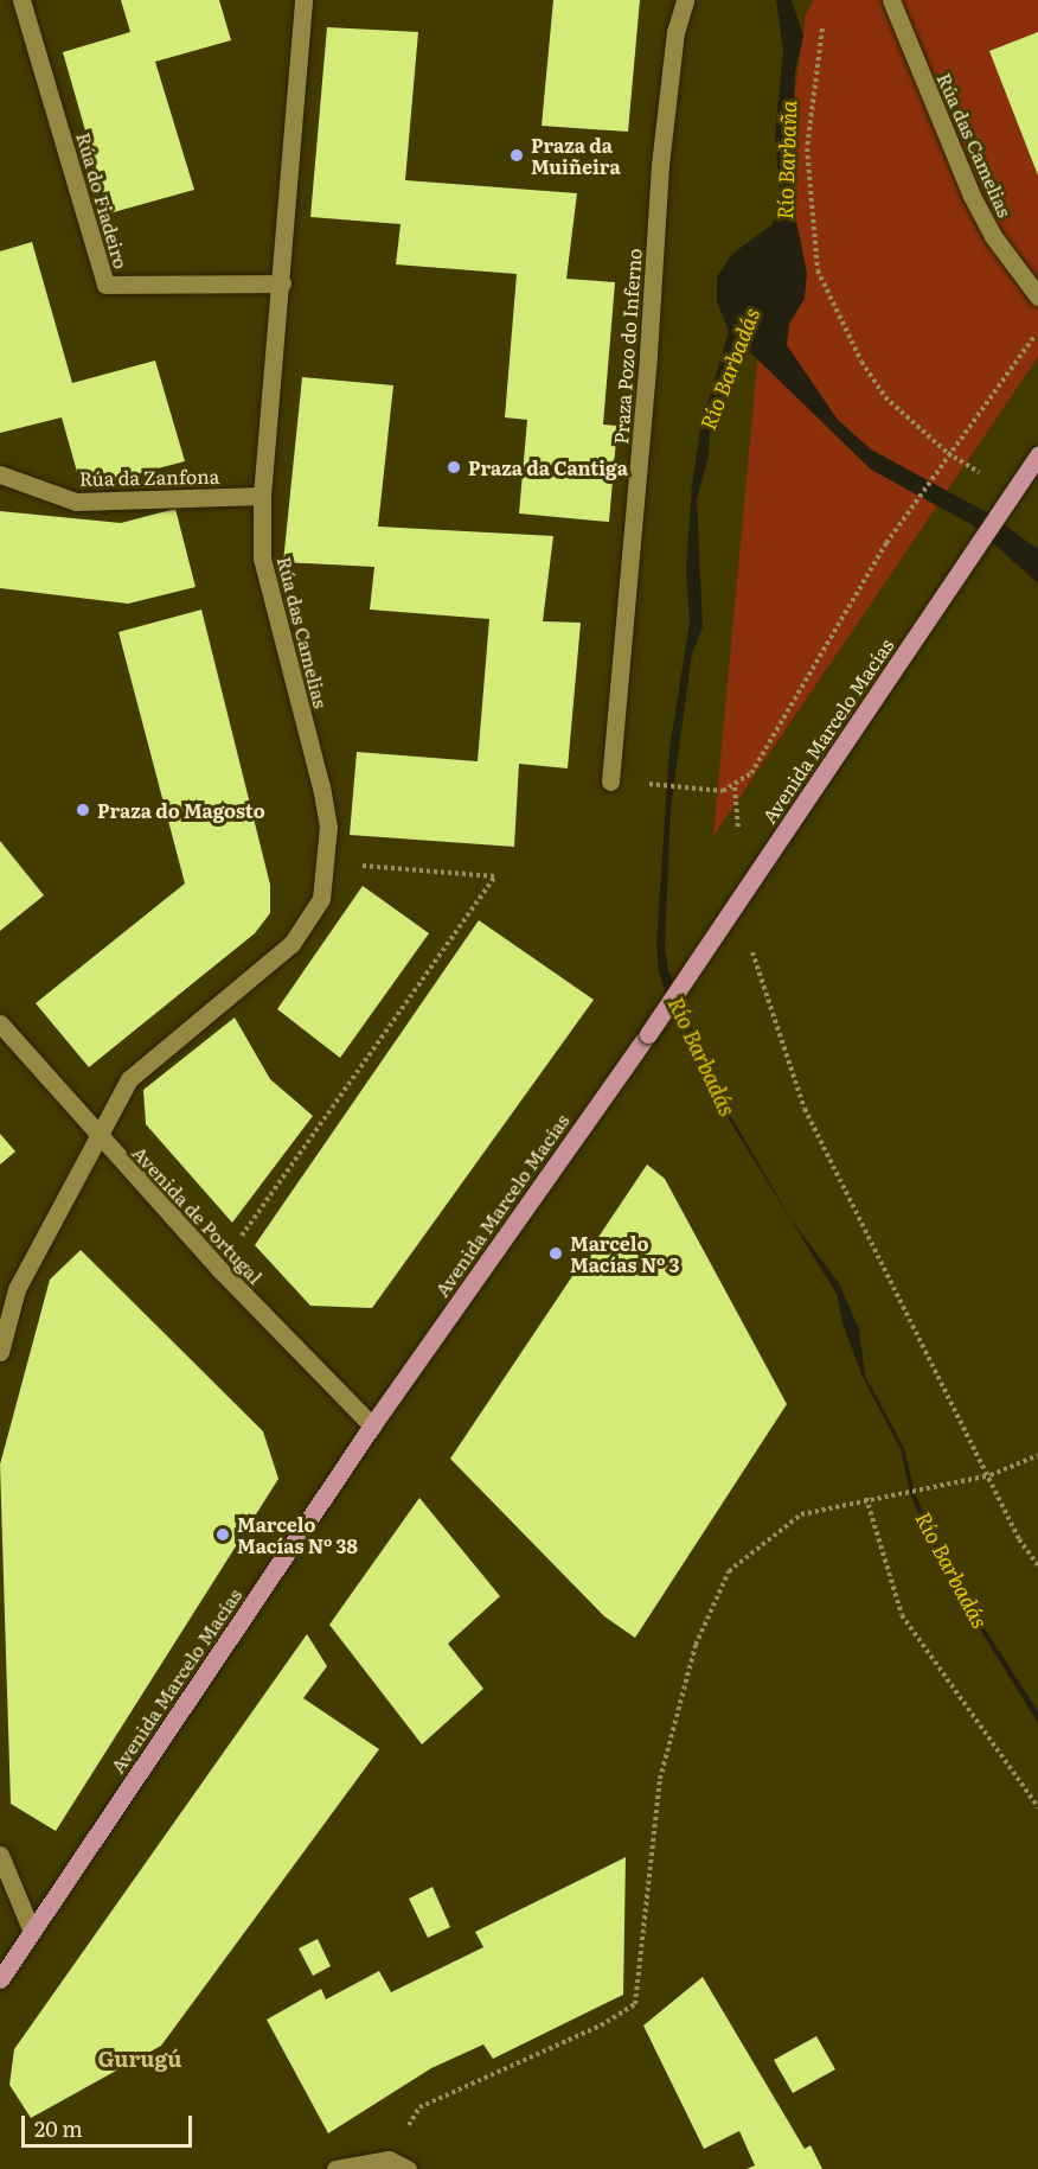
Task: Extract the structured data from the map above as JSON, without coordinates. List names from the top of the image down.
{
  "streets": {
    "main road": ["Avenida Marcelo Macías"],
    "street": [
      "Rúa das Camelias",
      "Rúa do Fiadeiro",
      "Praza Pozo do Inferno",
      "Rúa da Zanfona",
      "Avenida de Portugal"
    ]
  },
  "crossings": [
    ["Rúa das Camelias", "Rúa do Fiadeiro"],
    ["Rúa das Camelias", "Rúa da Zanfona"],
    ["Rúa das Camelias", "Avenida de Portugal"],
    ["Avenida Marcelo Macías", "Avenida de Portugal"]
  ],
  "districts": ["Gurugú"],
  "water": ["Río Barbaña", "Río Barbadás"],
  "places": [
    "Praza da Muiñeira",
    "Praza da Cantiga",
    "Praza do Magosto",
    "Marcelo Macías Nº 3",
    "Marcelo Macías Nº 38"
  ],
  "scale_bar": "20 m"
}
